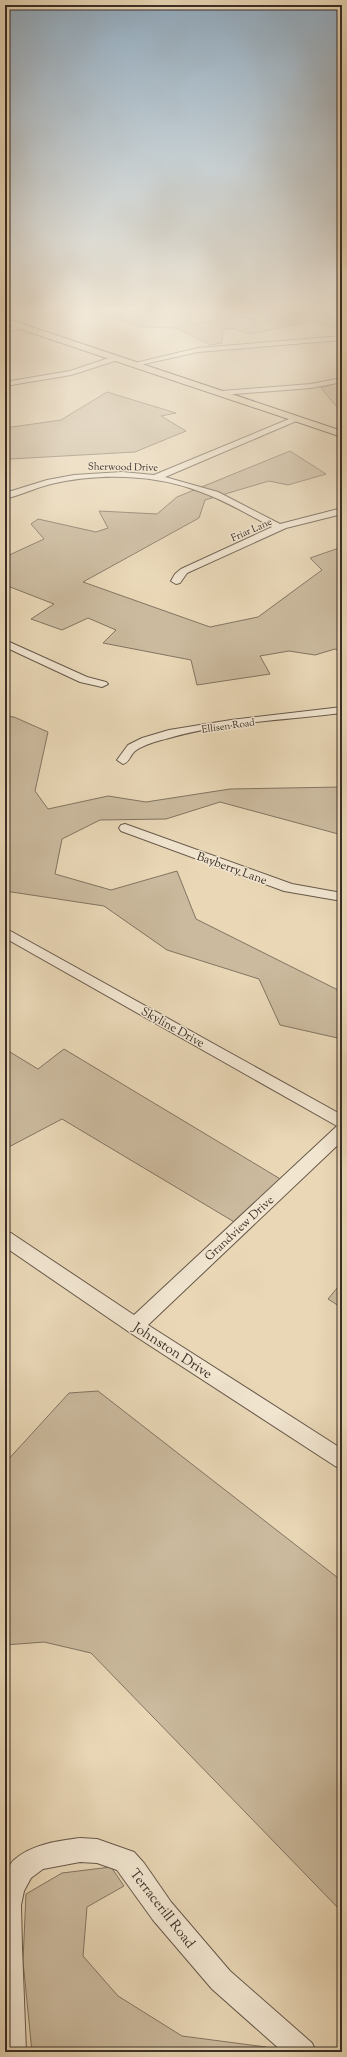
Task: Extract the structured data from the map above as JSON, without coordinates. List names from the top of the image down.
{
  "streets": {
    "street": [
      "Sherwood Drive",
      "Friar Lane",
      "Ellisen Road",
      "Bayberry Lane",
      "Skyline Drive",
      "Grandview Drive",
      "Johnston Drive",
      "Terracerill Road"
    ]
  },
  "crossings": [
    ["Sherwood Drive", "Friar Lane"],
    ["Grandview Drive", "Johnston Drive"]
  ]
}
